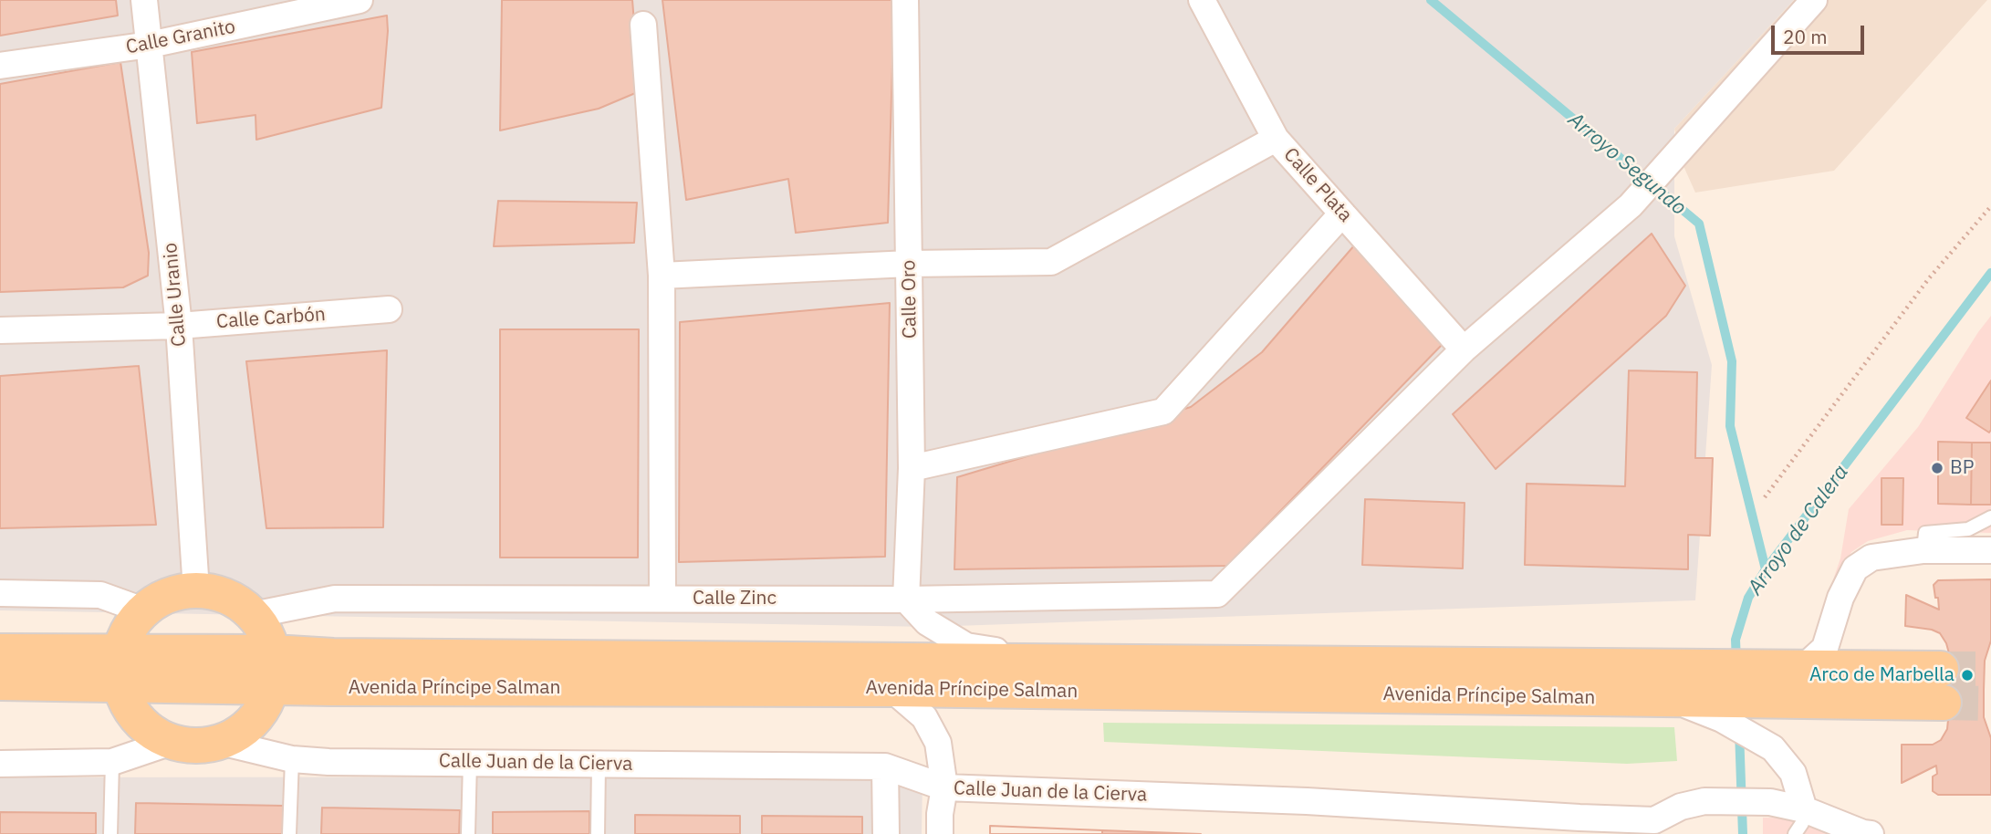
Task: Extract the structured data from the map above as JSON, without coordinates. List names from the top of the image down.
{
  "streets": {
    "main road": ["Avenida Príncipe Salman"],
    "street": [
      "Calle Granito",
      "Calle Plata",
      "Calle Uranio",
      "Calle Oro",
      "Calle Carbón",
      "Calle Zinc",
      "Calle Juan de la Cierva"
    ]
  },
  "crossings": [
    ["Calle Granito", "Calle Uranio"],
    ["Calle Plata", "Calle Zinc"],
    ["Calle Uranio", "Calle Carbón"],
    ["Calle Oro", "Calle Zinc"]
  ],
  "water": ["Arroyo Segundo", "Arroyo de Calera"],
  "places": ["BP", "Arco de Marbella"],
  "scale_bar": "20 m"
}
